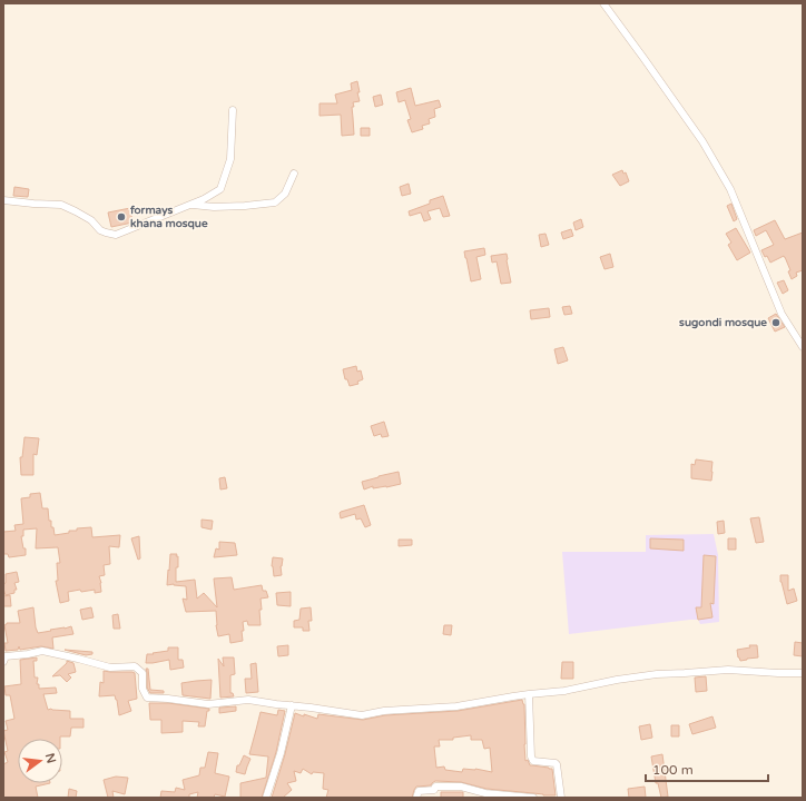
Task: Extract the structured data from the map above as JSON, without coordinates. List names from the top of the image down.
{
  "places": ["formays khana mosque", "sugondi mosque"],
  "scale_bar": "100 m",
  "north": "right"
}
